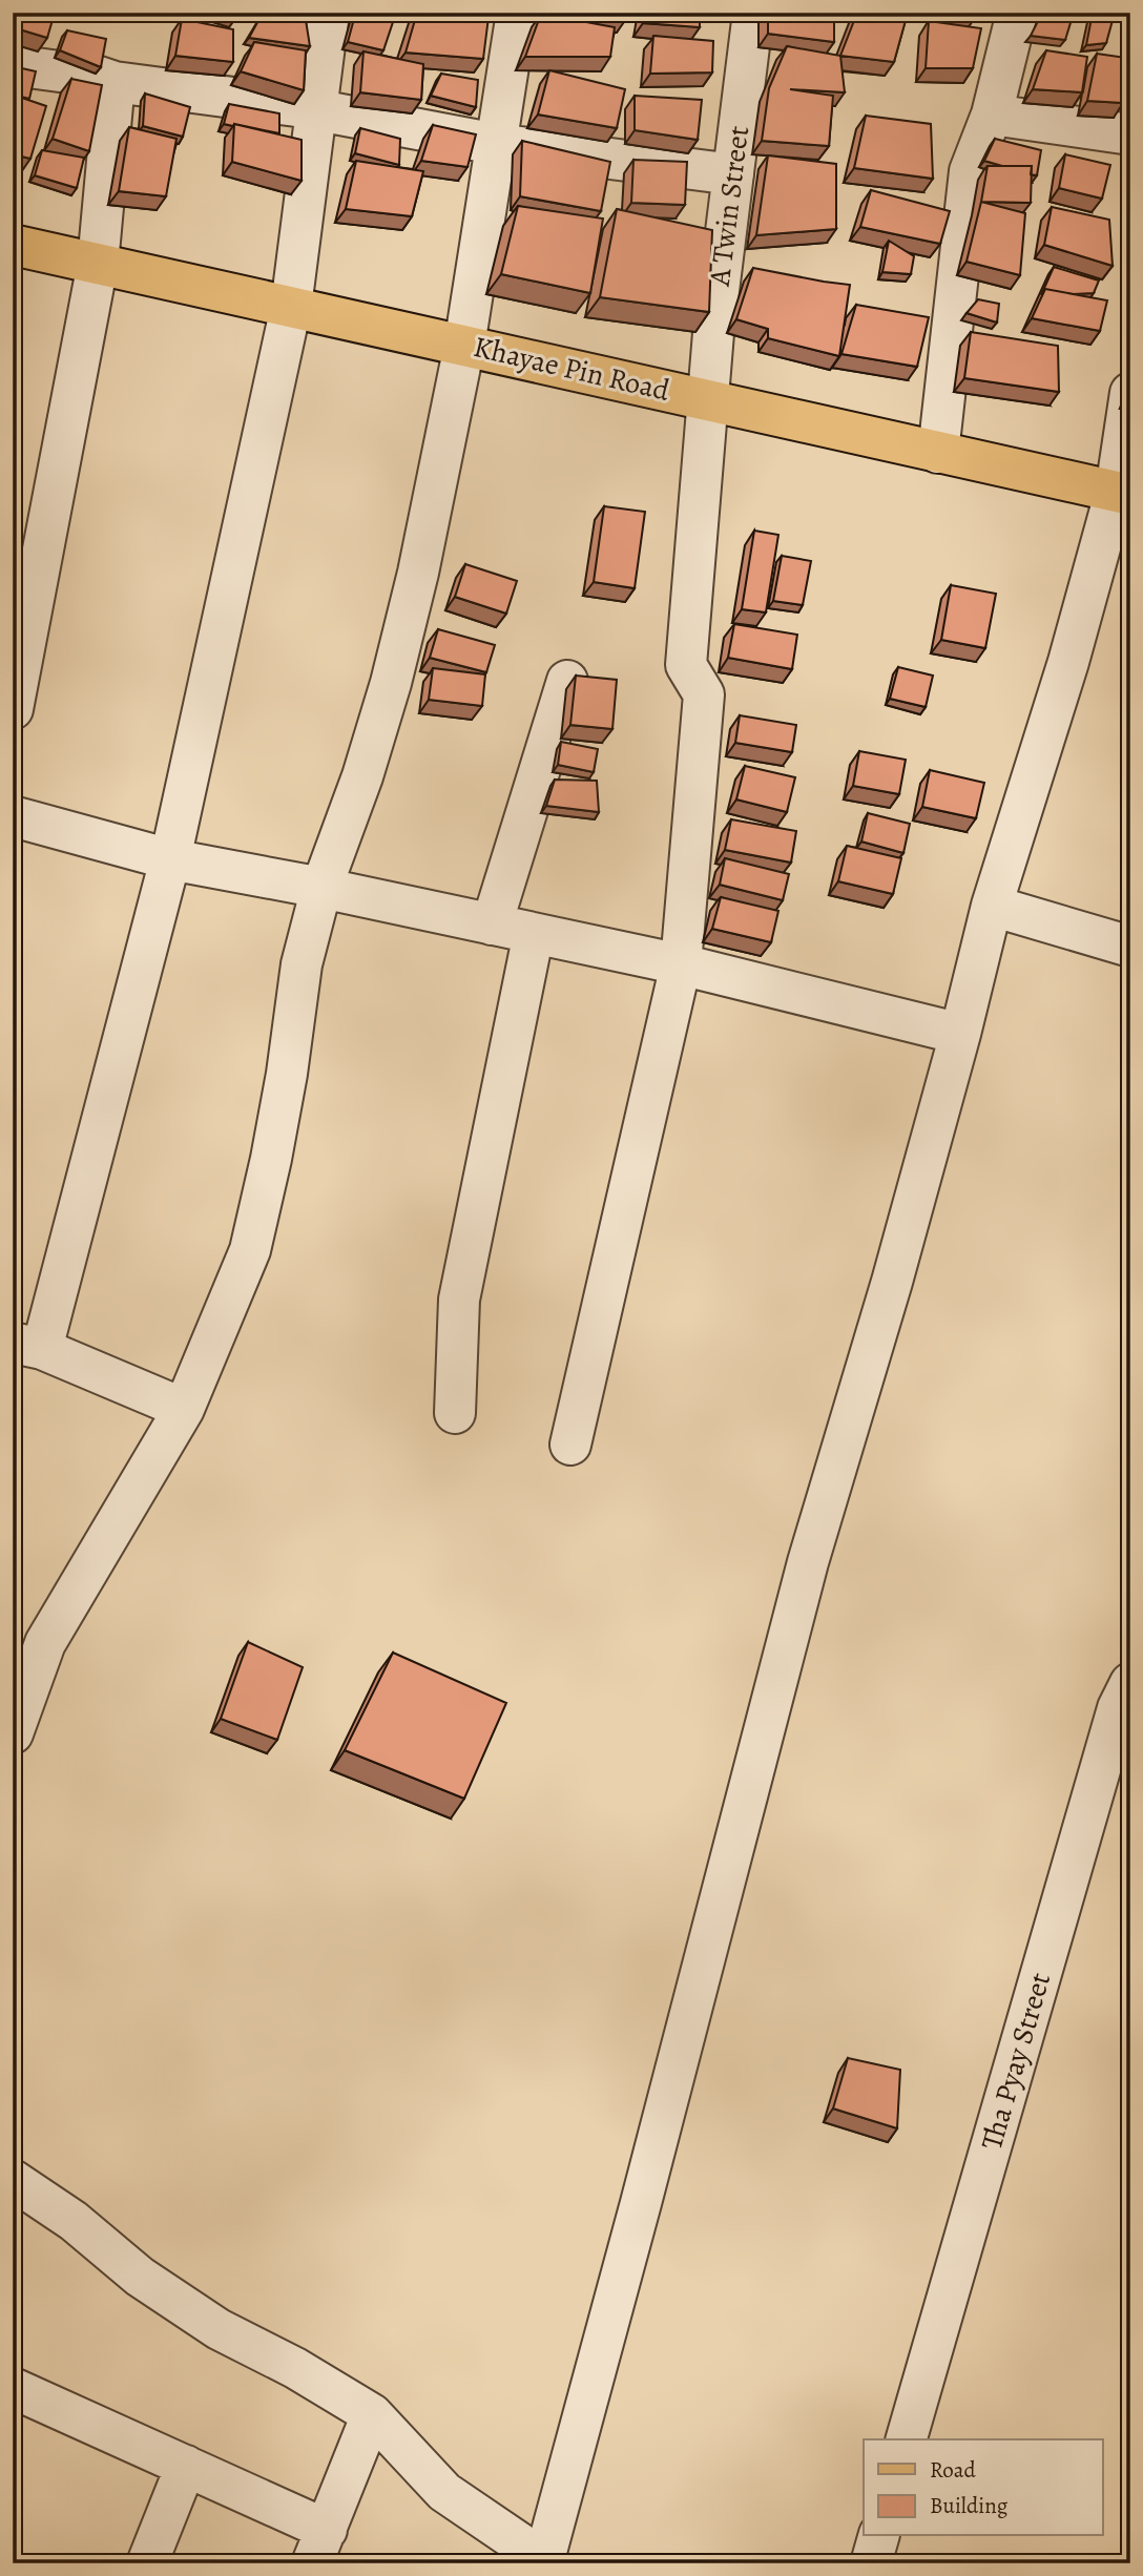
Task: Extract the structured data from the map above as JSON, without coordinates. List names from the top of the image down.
{
  "streets": {
    "main road": ["Khayae Pin Road"],
    "street": ["A Twin Street", "Tha Pyay Street"]
  },
  "crossings": [
    ["A Twin Street", "Khayae Pin Road"]
  ],
  "legend": ["Road", "Building"]
}
